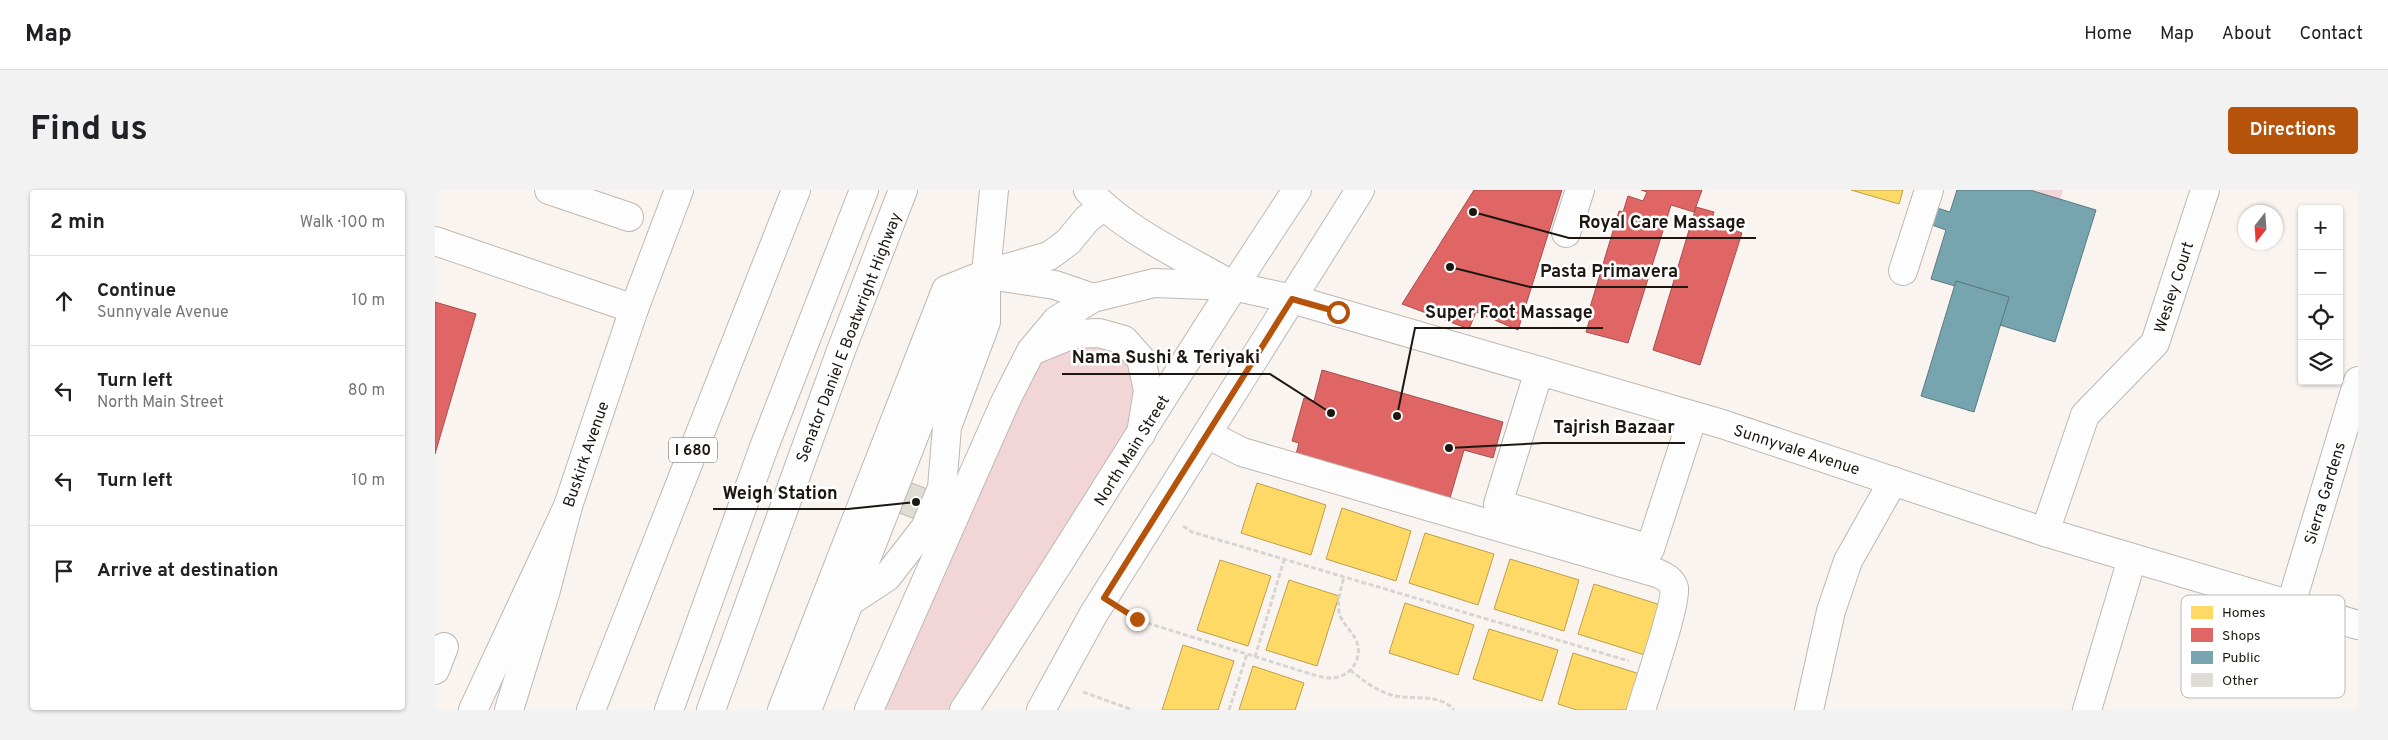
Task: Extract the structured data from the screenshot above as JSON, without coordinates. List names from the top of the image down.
{
  "streets": {
    "main road": [
      "Wesley Court",
      "Senator Daniel E Boatwright Highway",
      "Sunnyvale Avenue",
      "I 680",
      "North Main Street",
      "Buskirk Avenue",
      "Sierra Gardens"
    ]
  },
  "crossings": [
    ["Wesley Court", "Sunnyvale Avenue"],
    ["Sunnyvale Avenue", "North Main Street"]
  ],
  "places": [
    "Royal Care Massage",
    "Pasta Primavera",
    "Nama Sushi & Teriyaki",
    "Super Foot Massage",
    "Tajrish Bazaar",
    "Weigh Station"
  ],
  "legend": [
    "Homes",
    "Shops",
    "Public",
    "Other"
  ],
  "north": "bottom",
  "page": {
    "header": "Map",
    "nav": [
      "Home",
      "Map",
      "About",
      "Contact"
    ],
    "buttons": "Directions",
    "title": "Find us",
    "heading": ["2 min", "Walk · 100 m"],
    "map_buttons": ["+", "−"],
    "list": [
      ["Continue", "Sunnyvale Avenue", "10 m"],
      ["Turn left", "North Main Street", "80 m"],
      ["Turn left", "10 m"],
      "Arrive at destination"
    ]
  }
}
